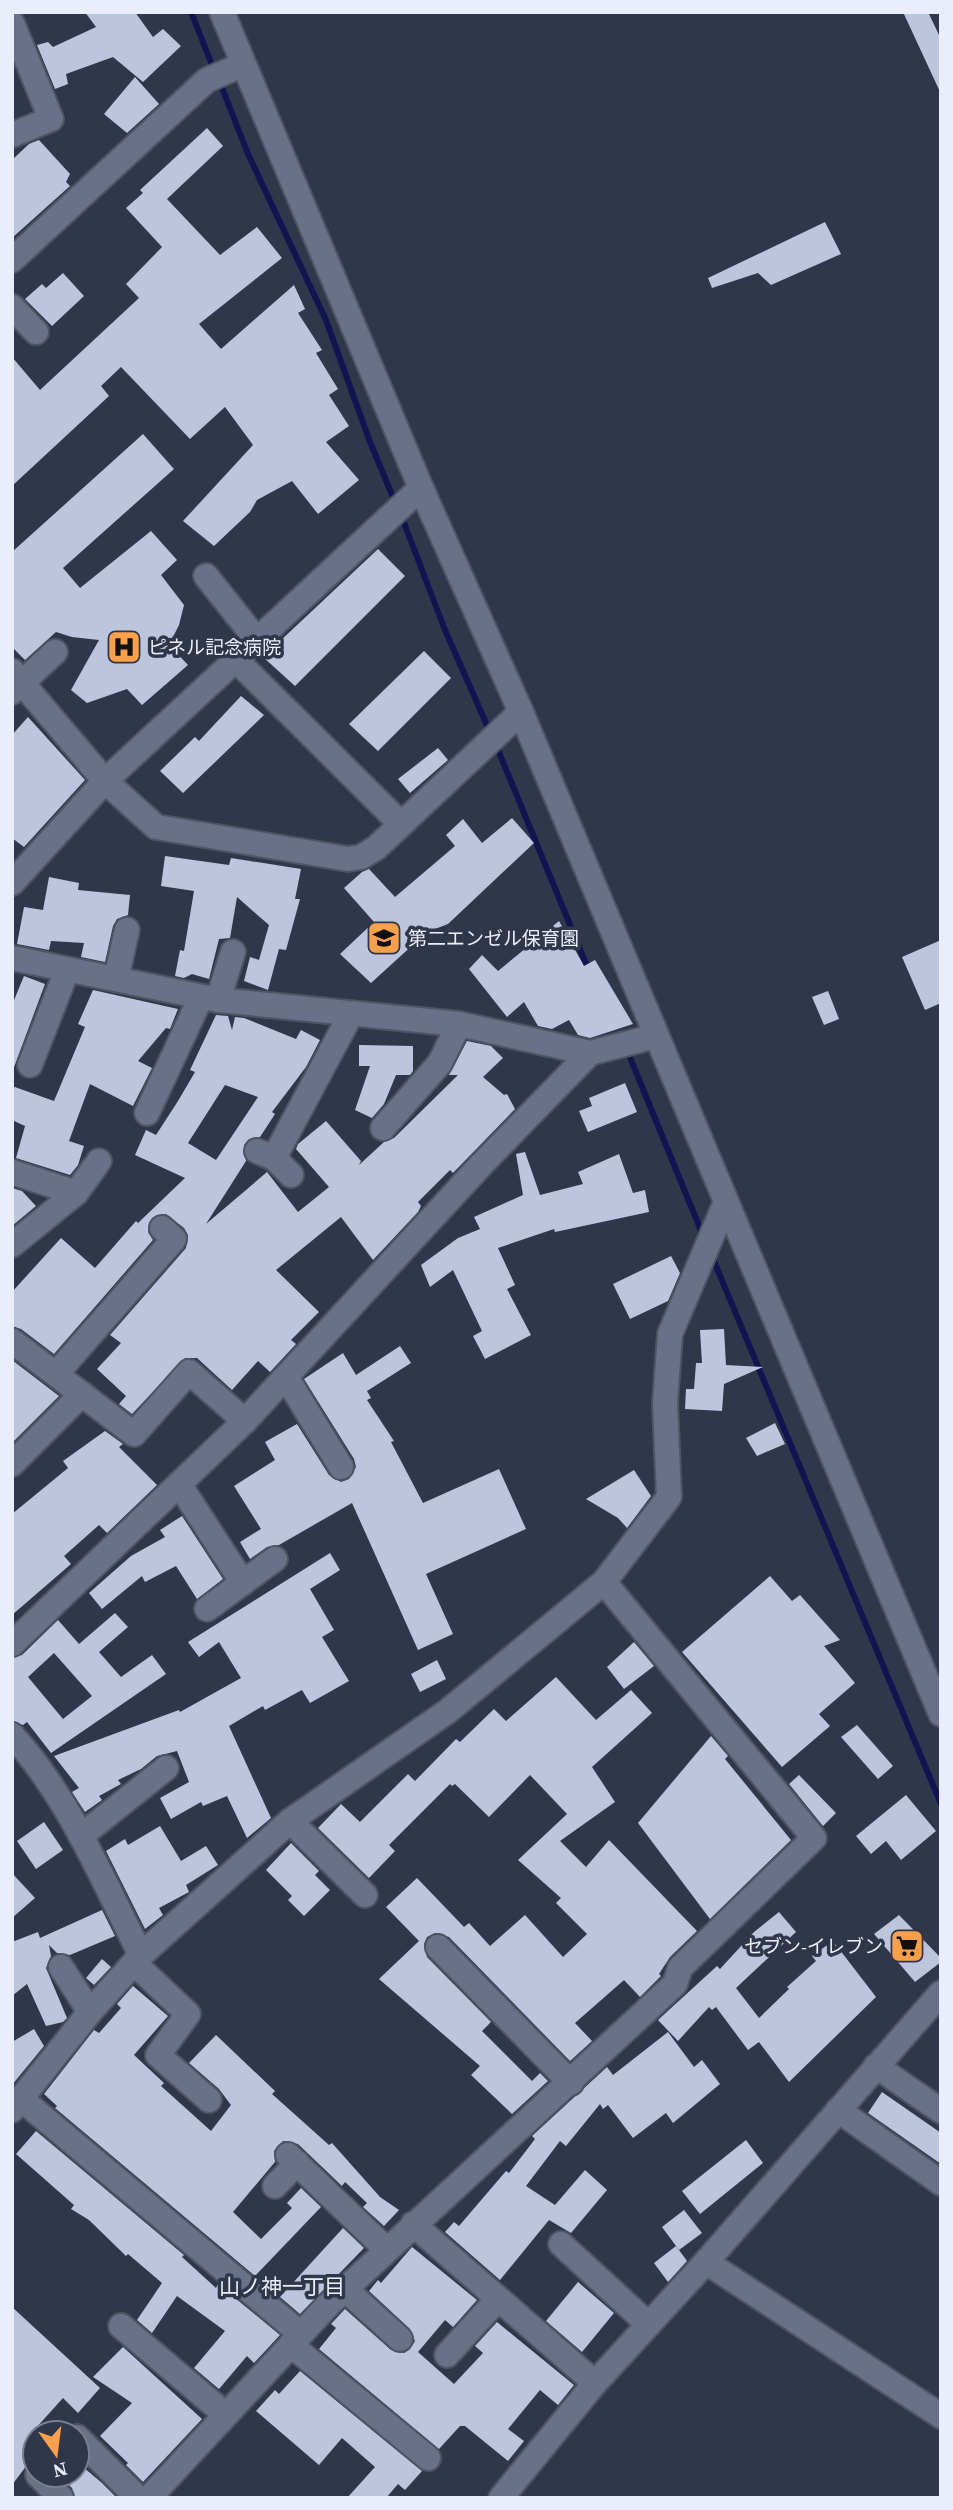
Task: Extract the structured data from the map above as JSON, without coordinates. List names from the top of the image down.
{
  "districts": ["山ノ神一丁目"],
  "places": {
    "hospital": ["ピネル記念病院"],
    "school or university": ["第二エンゼル保育園"],
    "supermarket": ["セブン-イレブン"]
  },
  "north": "bottom"
}
